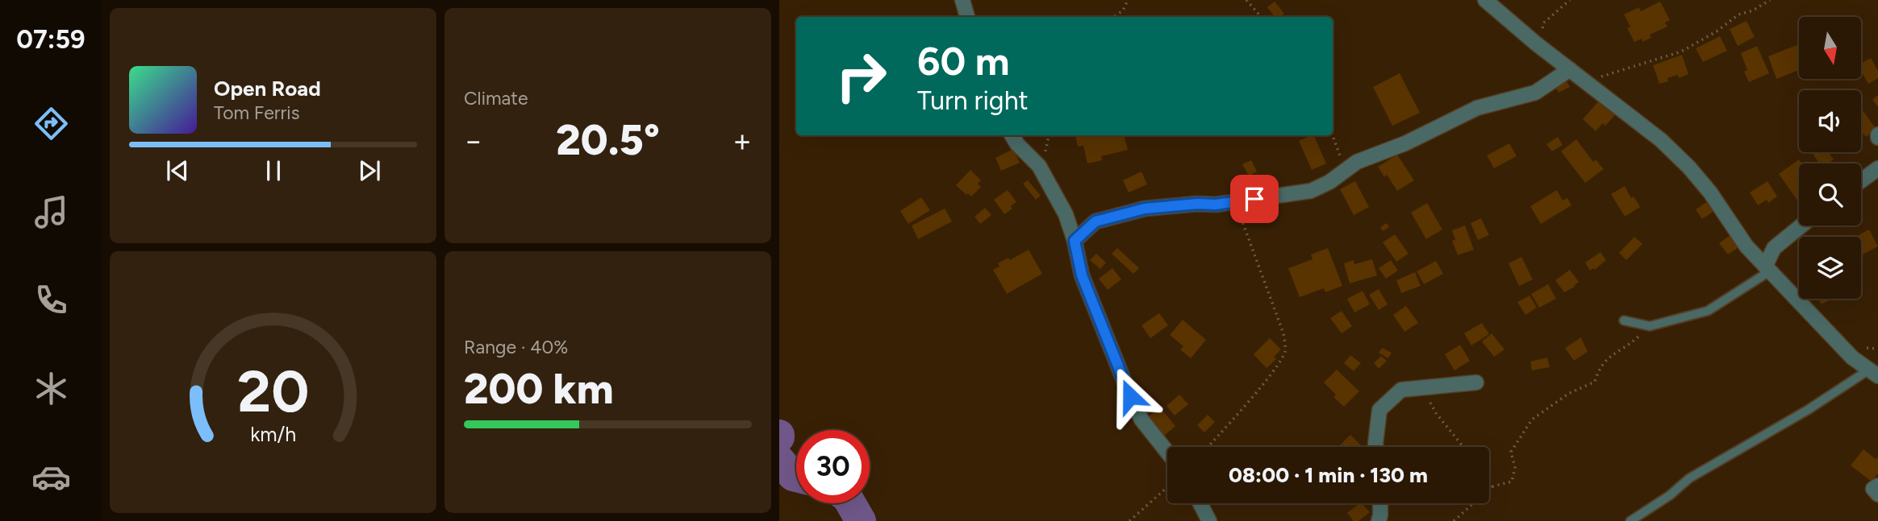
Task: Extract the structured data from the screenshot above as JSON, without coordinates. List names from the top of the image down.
{
  "north": "bottom",
  "page": {
    "tabs": "07:59",
    "tile": [
      "Climate",
      ["Range · 40%", "200 km"]
    ],
    "turn": ["60 m", "Turn right"],
    "song": ["Open Road", "Tom Ferris"],
    "heat": ["−", "20.5°", "+"],
    "limit": "30",
    "trip": "08:00 · 1 min · 130 m",
    "gauge": ["20", "km/h"]
  }
}
